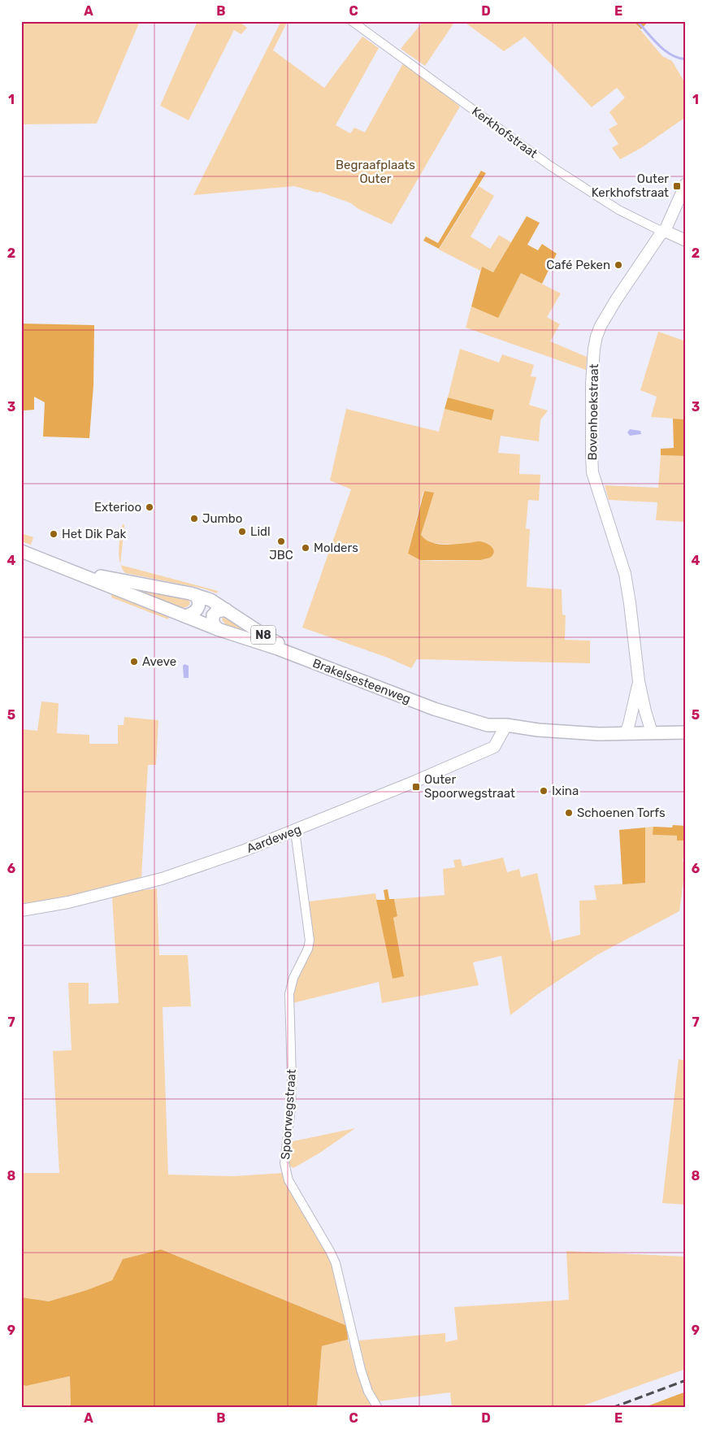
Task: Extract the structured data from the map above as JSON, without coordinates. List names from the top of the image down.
{
  "streets": {
    "main road": ["N8", "Brakelsesteenweg"],
    "street": [
      "Kerkhofstraat",
      "Bovenhoekstraat",
      "Aardeweg",
      "Spoorwegstraat"
    ]
  },
  "crossings": [
    ["Kerkhofstraat", "Bovenhoekstraat"],
    ["Bovenhoekstraat", "Brakelsesteenweg"],
    ["Brakelsesteenweg", "Aardeweg"],
    ["Aardeweg", "Spoorwegstraat"]
  ],
  "parks": ["Begraafplaats Outer"],
  "places": {
    "transit": ["Outer Kerkhofstraat", "Outer Spoorwegstraat"],
    "other": [
      "Café Peken",
      "Exterioo",
      "Jumbo",
      "Lidl",
      "Het Dik Pak",
      "JBC",
      "Molders",
      "Aveve",
      "Ixina",
      "Schoenen Torfs"
    ]
  },
  "grid": {
    "columns": [
      "A",
      "B",
      "C",
      "D",
      "E"
    ],
    "rows": [
      "1",
      "2",
      "3",
      "4",
      "5",
      "6",
      "7",
      "8",
      "9"
    ]
  }
}
